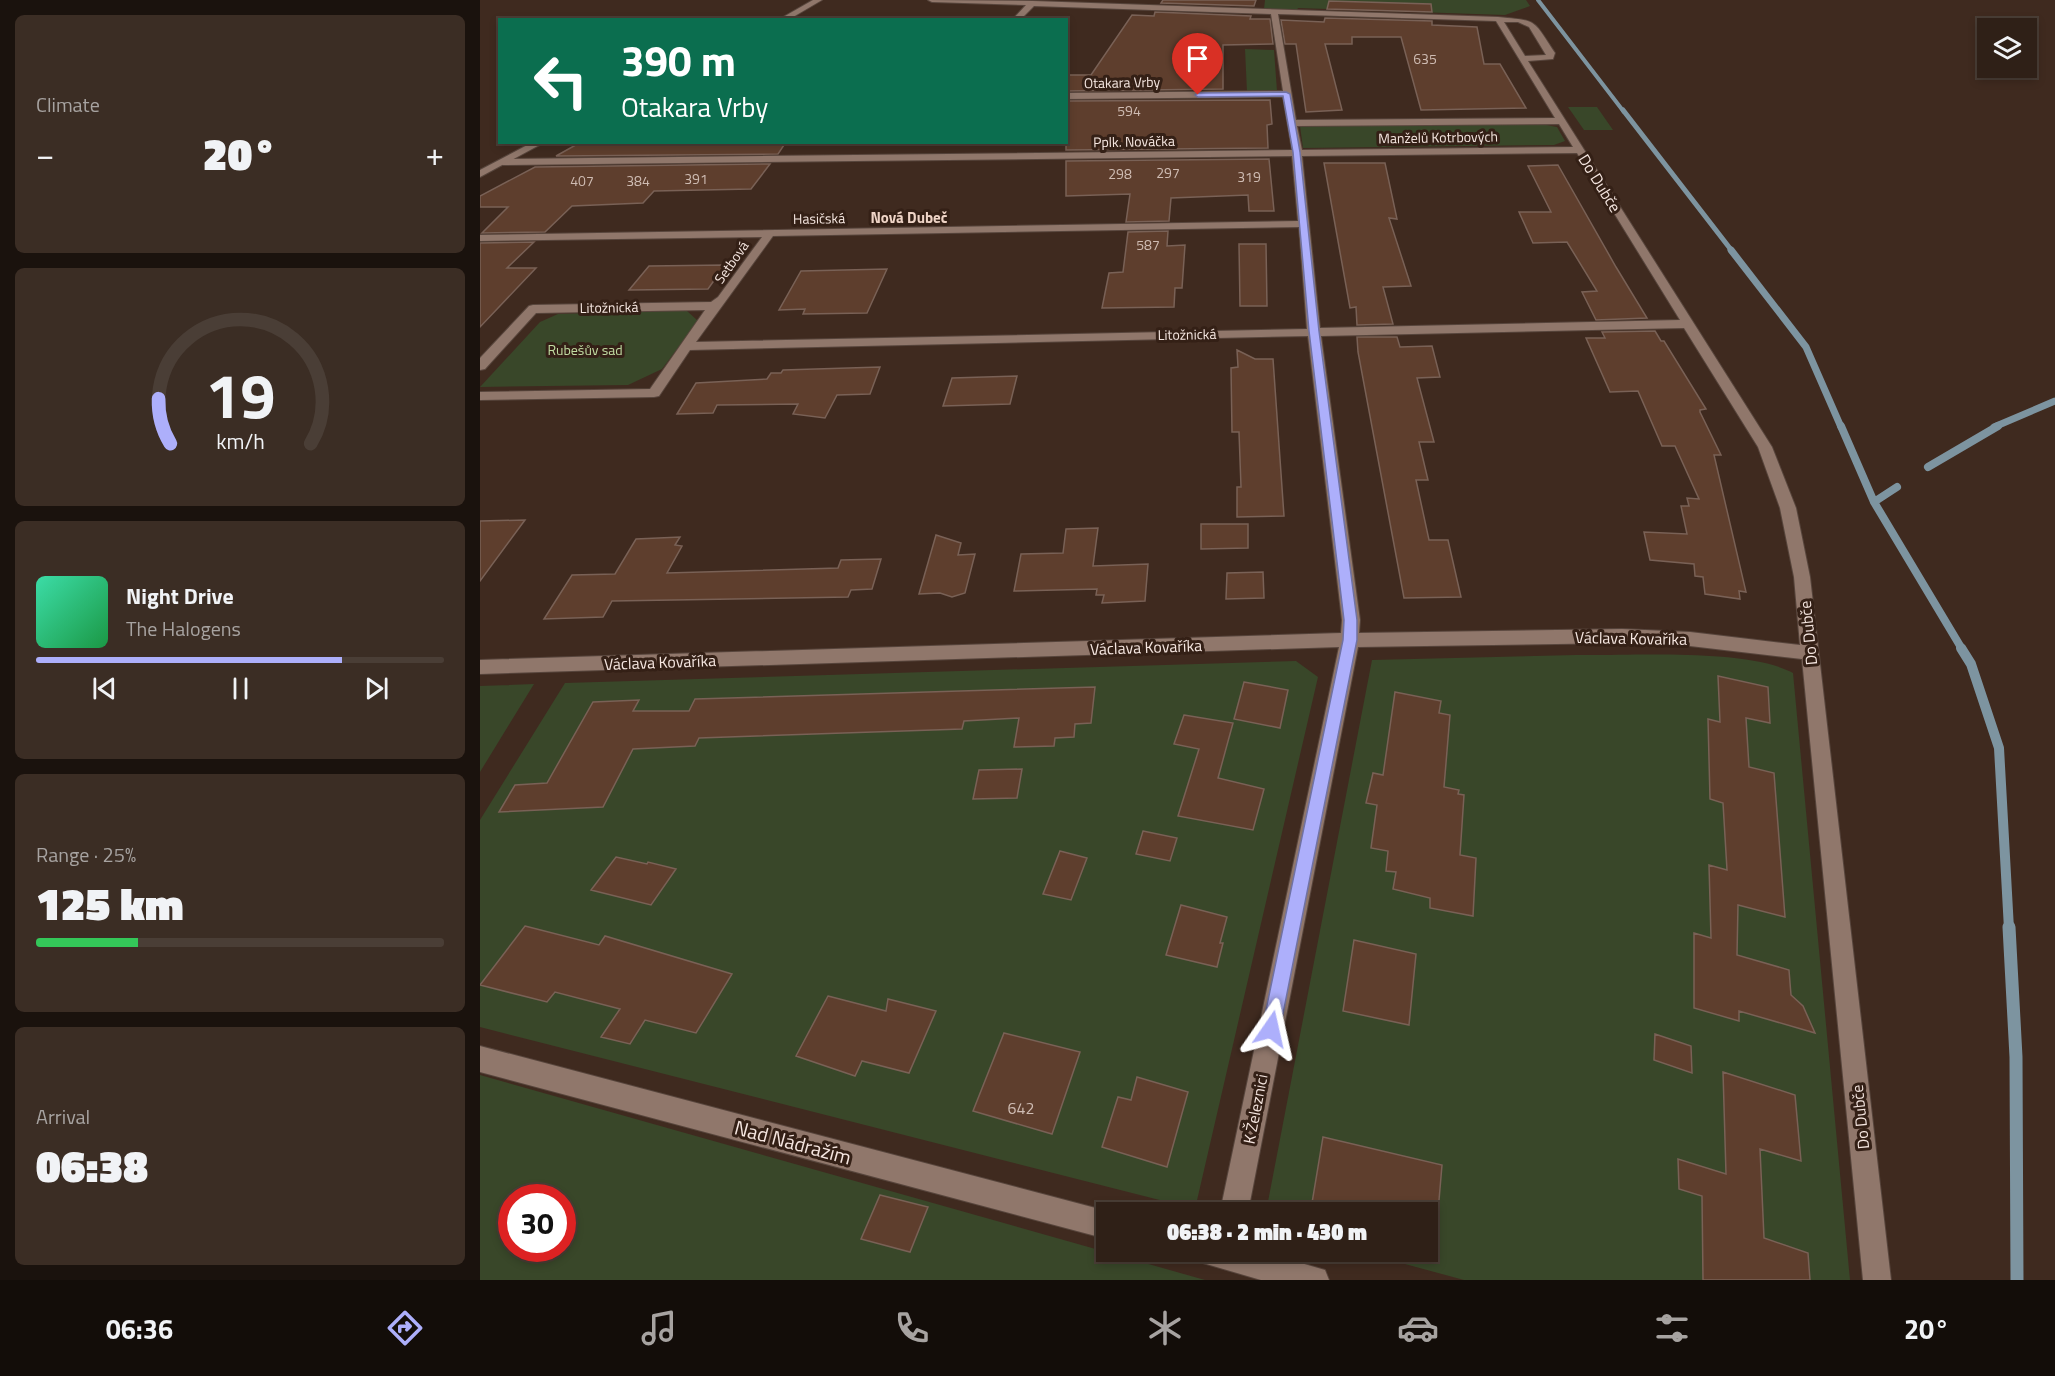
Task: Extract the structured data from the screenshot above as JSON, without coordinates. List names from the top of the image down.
{
  "streets": {
    "street": [
      "Otakara Vrby",
      "Manželů Kotrbových",
      "Pplk. Nováčka",
      "Do Dubče",
      "Hasičská",
      "Setbová",
      "Litožnická",
      "Václava Kovaříka",
      "K Železnici",
      "Nad Nádražím"
    ]
  },
  "crossings": [
    ["Otakara Vrby", "K Železnici"],
    ["Manželů Kotrbových", "Pplk. Nováčka"],
    ["Manželů Kotrbových", "Do Dubče"],
    ["Manželů Kotrbových", "K Železnici"],
    ["Pplk. Nováčka", "K Železnici"],
    ["Do Dubče", "Litožnická"],
    ["Do Dubče", "Václava Kovaříka"],
    ["Hasičská", "Setbová"],
    ["Hasičská", "K Železnici"],
    ["Setbová", "Litožnická"],
    ["Litožnická", "K Železnici"],
    ["Václava Kovaříka", "K Železnici"]
  ],
  "districts": ["Nová Dubeč"],
  "parks": ["Rubešův sad"],
  "house_numbers": [
    "635",
    "594",
    "297",
    "298",
    "319",
    "391",
    "407",
    "384",
    "587",
    "642"
  ],
  "page": {
    "tile": [
      "Climate",
      ["Range · 25%", "125 km"],
      ["Arrival", "06:38"]
    ],
    "turn": ["390 m", "Otakara Vrby"],
    "heat": ["−", "20°", "+"],
    "song": ["Night Drive", "The Halogens"],
    "limit": "30",
    "trip": "06:38 · 2 min · 430 m",
    "tabs": ["06:36", "20°"],
    "gauge": ["19", "km/h"]
  }
}
